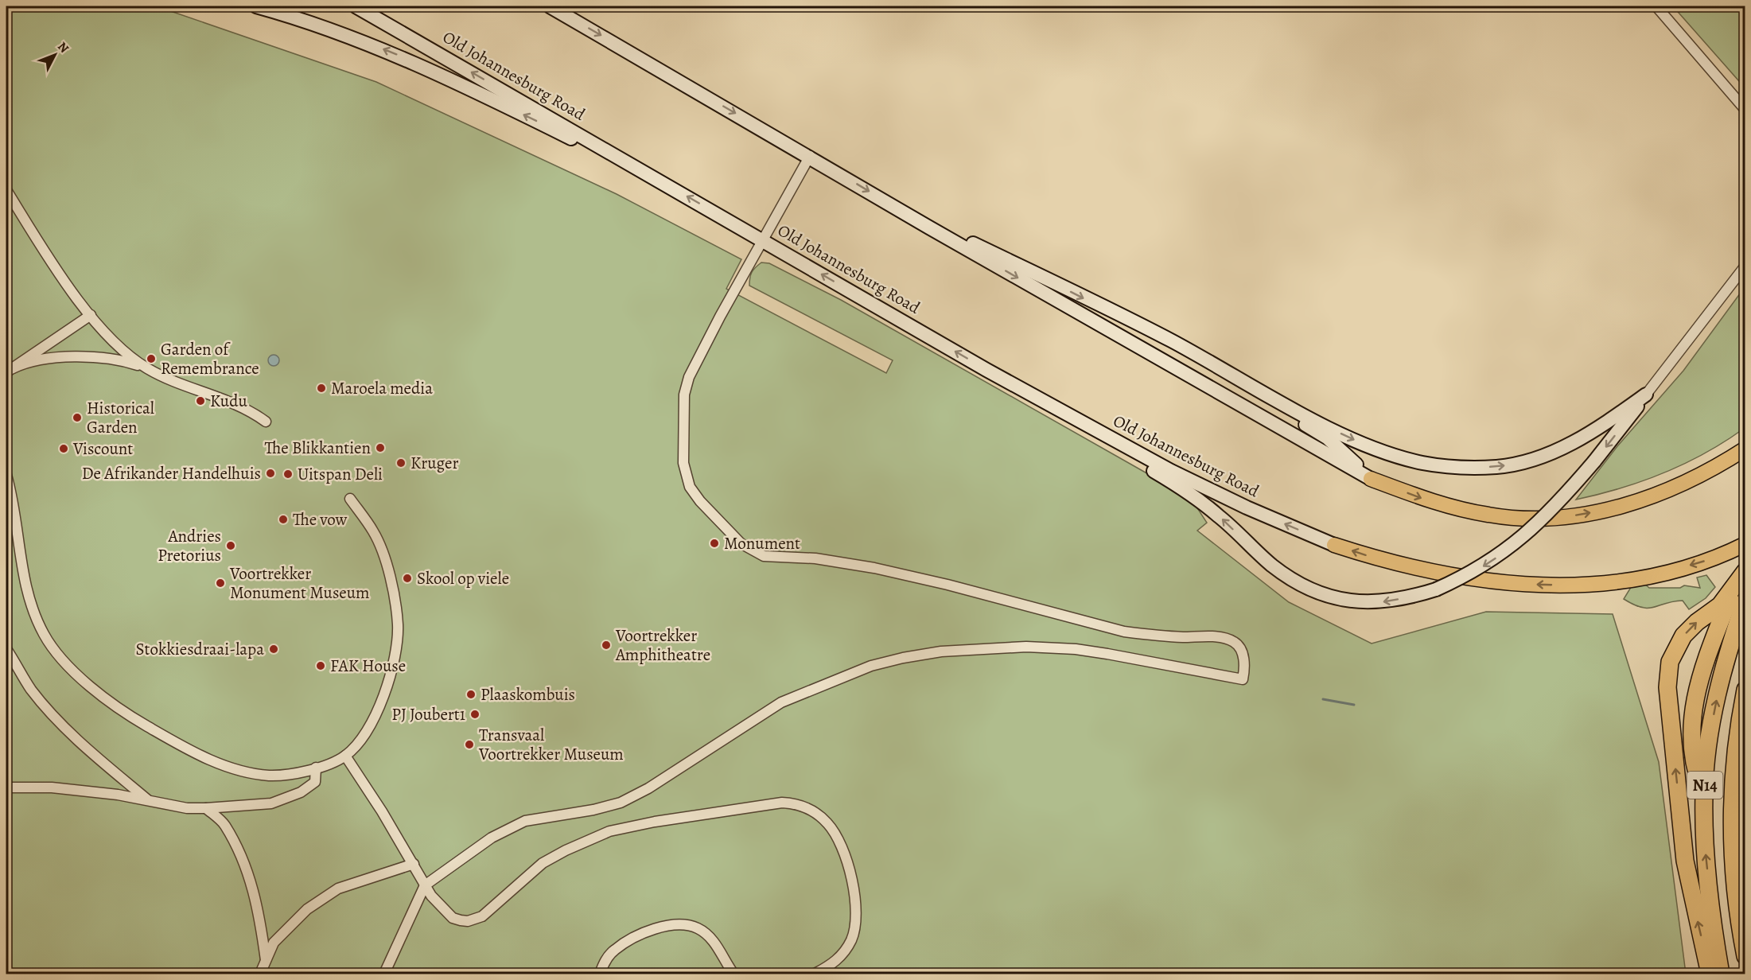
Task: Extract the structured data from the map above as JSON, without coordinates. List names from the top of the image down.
{
  "streets": {
    "highway": ["N14"],
    "main road": ["Old Johannesburg Road"]
  },
  "places": [
    "Garden of Remembrance",
    "Maroela media",
    "Kudu",
    "Historical Garden",
    "The Blikkantien",
    "Viscount",
    "Kruger",
    "De Afrikander Handelhuis",
    "Uitspan Deli",
    "The vow",
    "Monument",
    "Andries Pretorius",
    "Skool op viele",
    "Voortrekker Monument Museum",
    "Voortrekker Amphitheatre",
    "Stokkiesdraai-lapa",
    "FAK House",
    "Plaaskombuis",
    "PJ Joubert1",
    "Transvaal Voortrekker Museum"
  ],
  "north": "top right"
}
